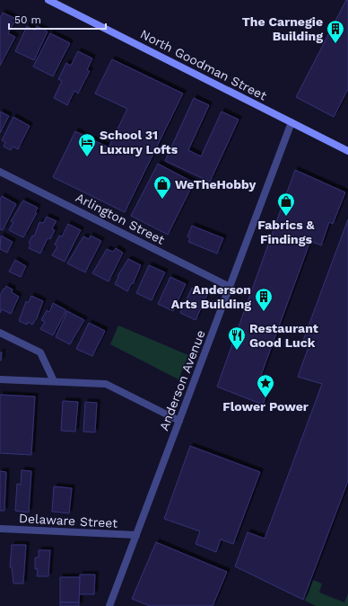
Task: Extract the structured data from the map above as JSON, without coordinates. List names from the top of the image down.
{
  "streets": {
    "main road": ["North Goodman Street"],
    "street": ["Arlington Street", "Anderson Avenue", "Delaware Street"]
  },
  "crossings": [
    ["North Goodman Street", "Anderson Avenue"],
    ["Arlington Street", "Anderson Avenue"],
    ["Anderson Avenue", "Delaware Street"]
  ],
  "places": {
    "building": ["The Carnegie Building", "Anderson Arts Building"],
    "hotel": ["School 31 Luxury Lofts"],
    "shop": ["WeTheHobby", "Fabrics & Findings"],
    "restaurant": ["Restaurant Good Luck"],
    "place": ["Flower Power"]
  },
  "scale_bar": "50 m"
}
